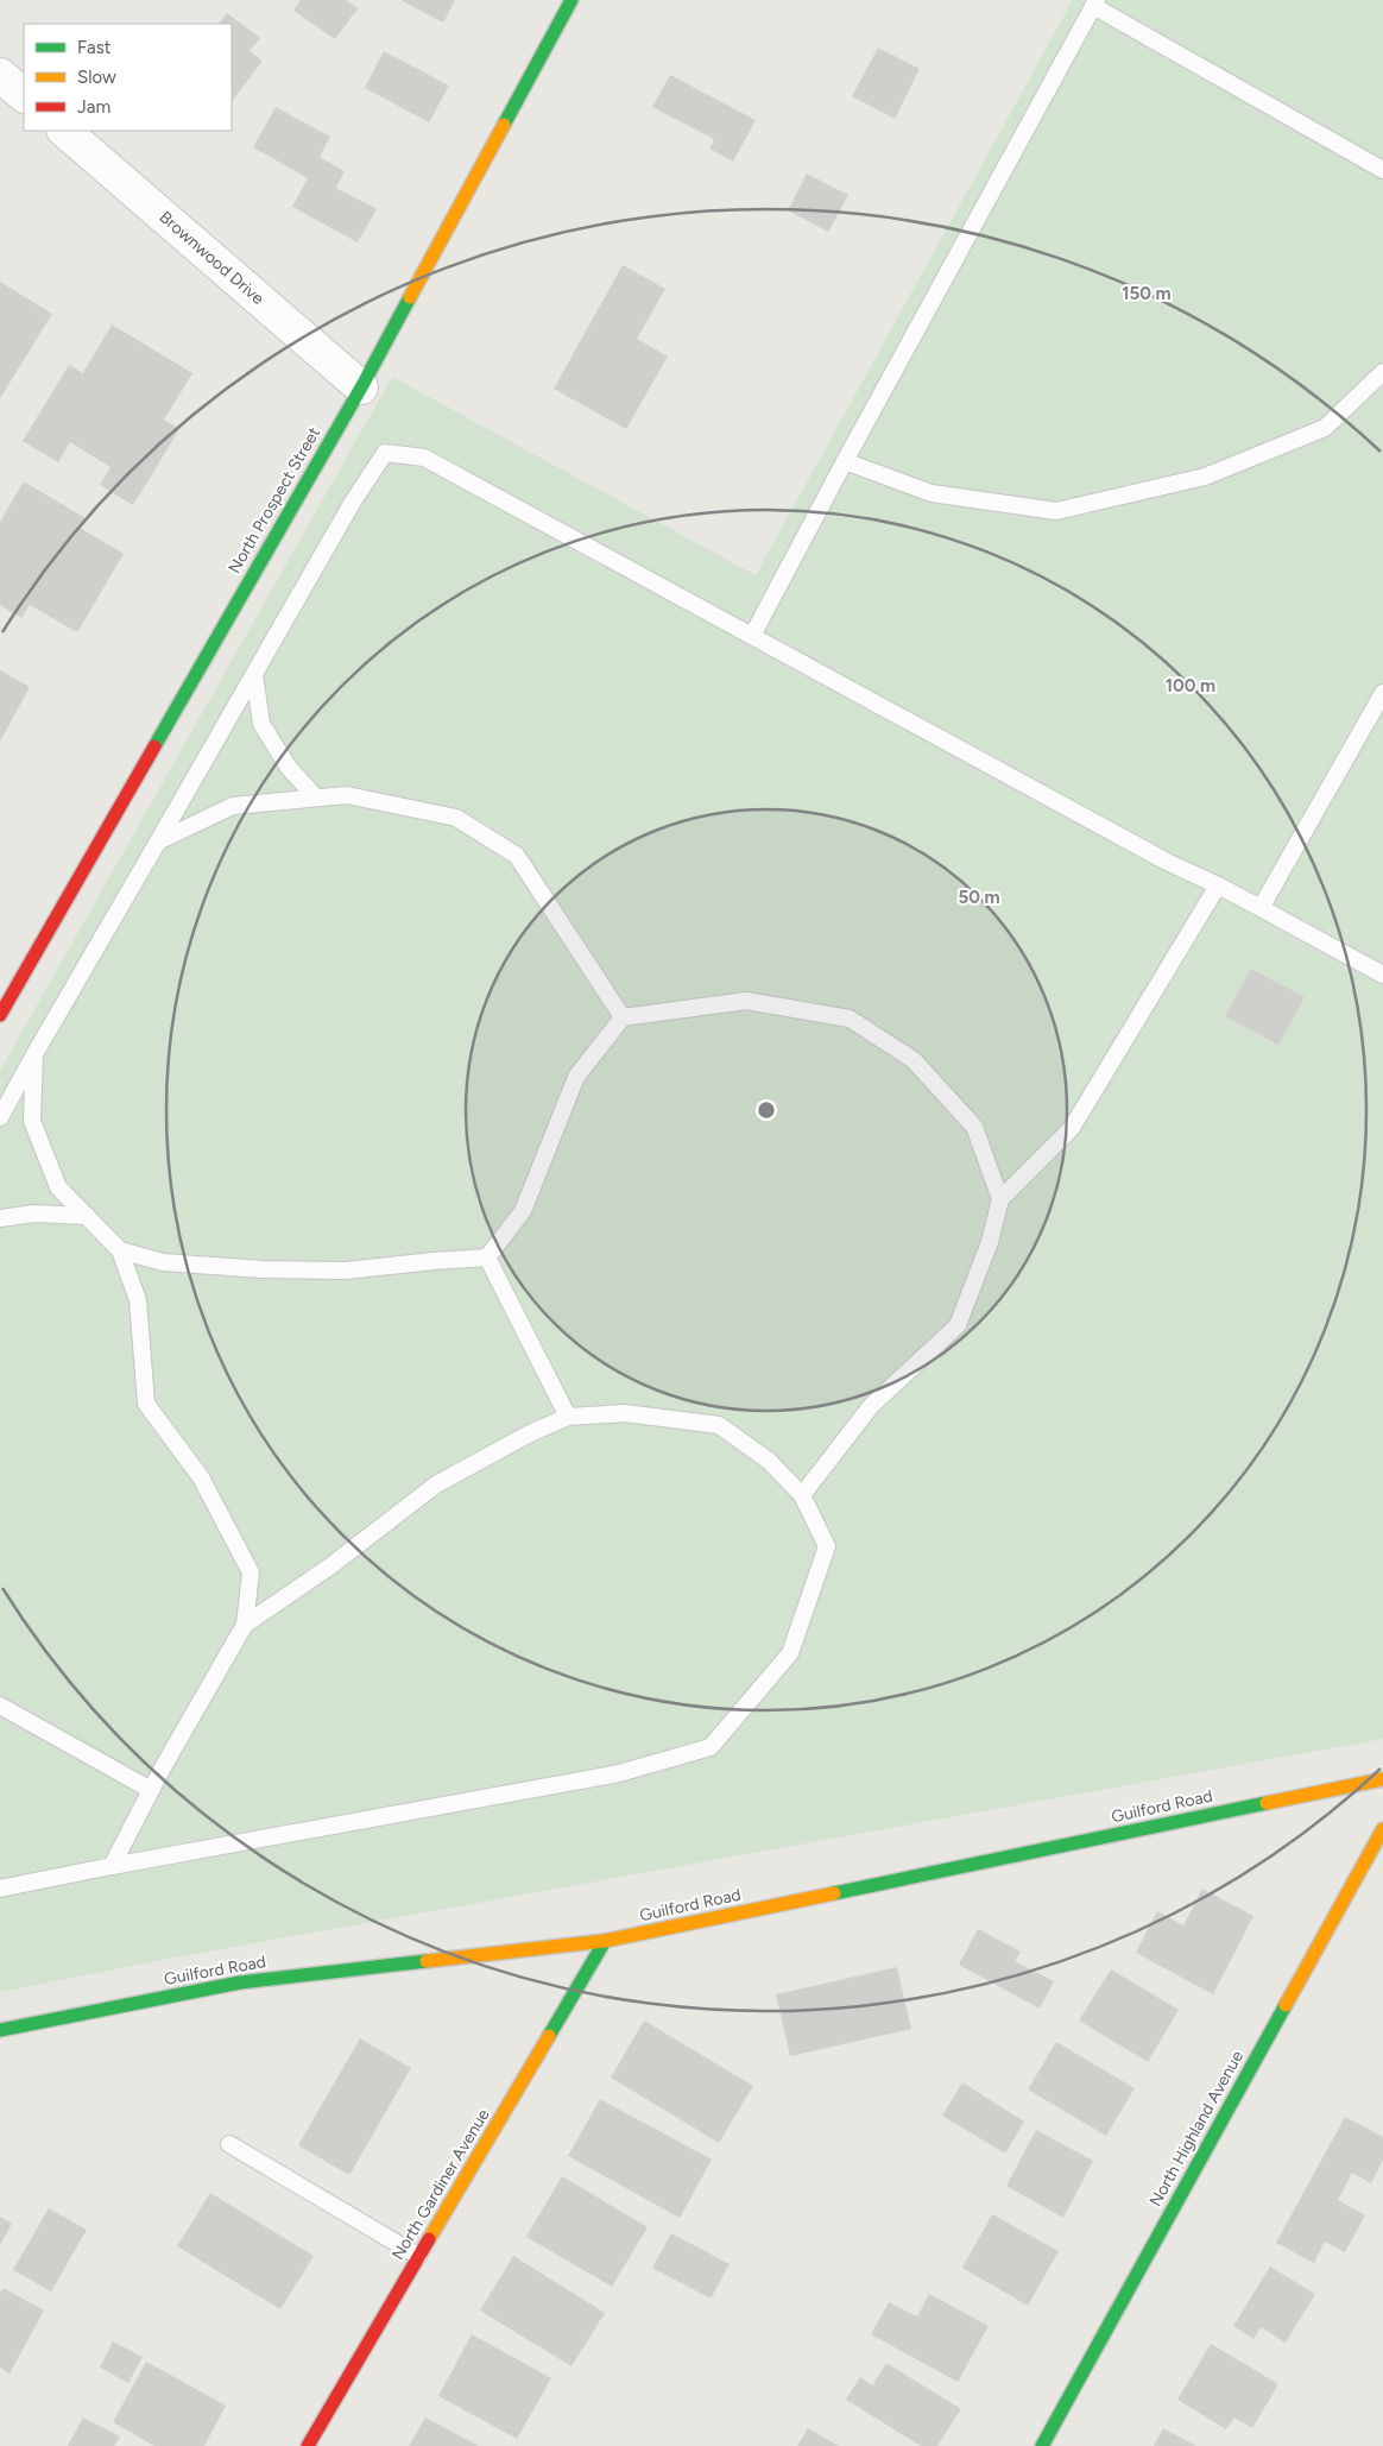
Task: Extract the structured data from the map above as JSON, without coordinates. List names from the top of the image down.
{
  "streets": {
    "street": [
      "Brownwood Drive",
      "North Prospect Street",
      "Guilford Road",
      "North Highland Avenue",
      "North Gardiner Avenue"
    ]
  },
  "crossings": [
    ["Brownwood Drive", "North Prospect Street"],
    ["Guilford Road", "North Gardiner Avenue"]
  ],
  "legend": ["Fast", "Slow", "Jam"],
  "rings": ["150 m", "100 m", "50 m"]
}
